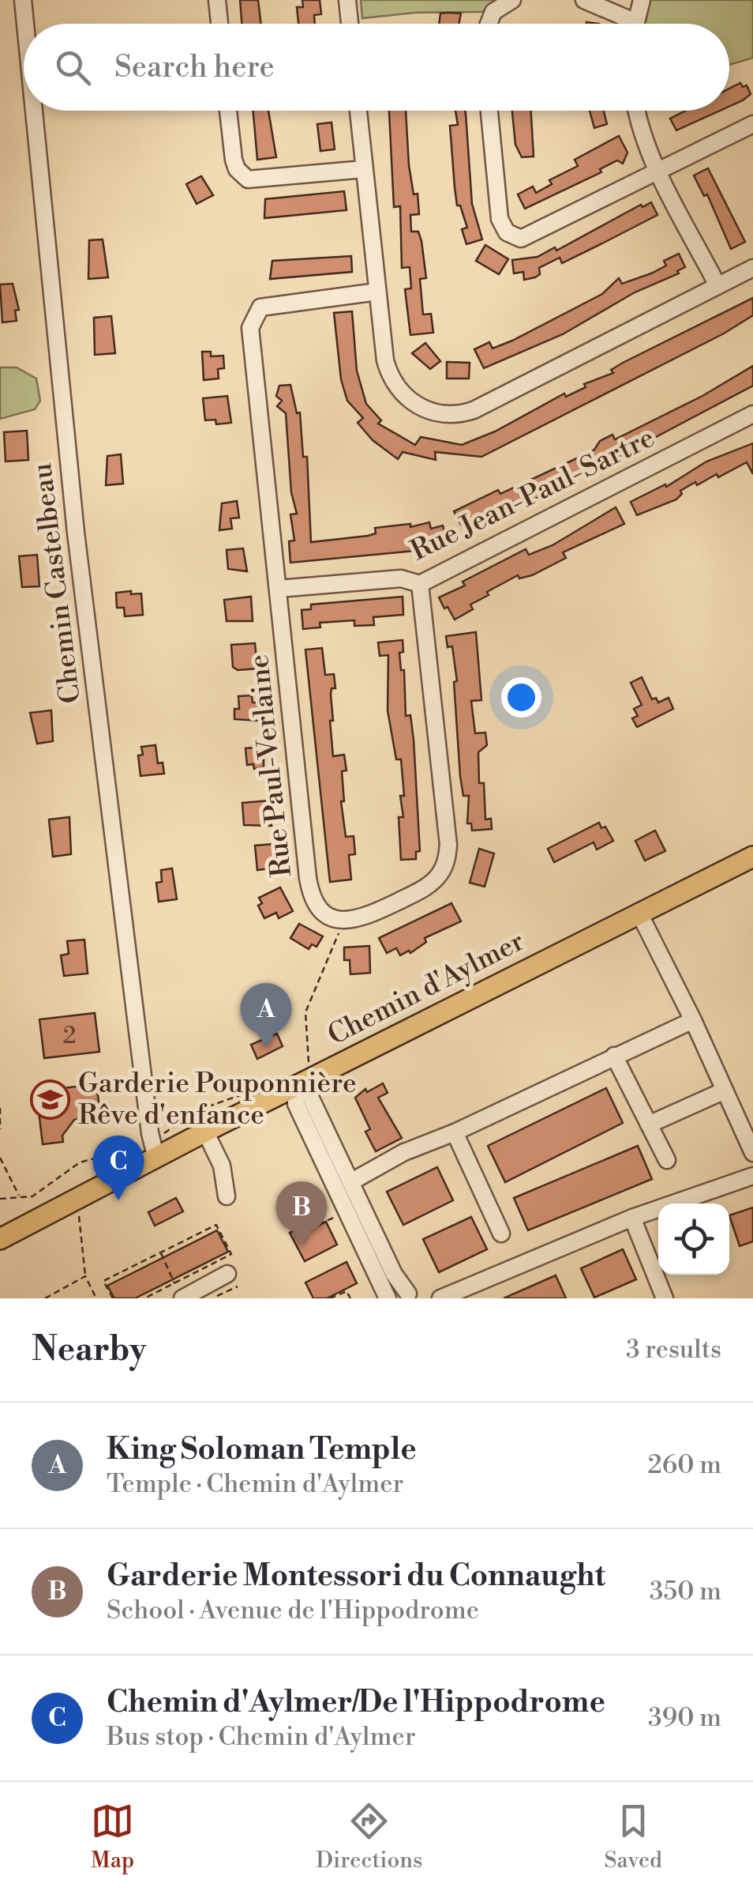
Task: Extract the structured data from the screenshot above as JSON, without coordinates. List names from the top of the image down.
{
  "streets": {
    "main road": ["Chemin d'Aylmer"],
    "street": ["Rue Jean-Paul-Sartre", "Chemin Castelbeau", "Rue Paul-Verlaine"]
  },
  "crossings": [
    ["Rue Jean-Paul-Sartre", "Rue Paul-Verlaine"],
    ["Chemin Castelbeau", "Chemin d'Aylmer"]
  ],
  "places": {
    "school or university": ["Garderie Pouponnière Rêve d'enfance"]
  },
  "house_numbers": ["2"],
  "page": {
    "search": "Search here",
    "pins": ["A", "C", "B"],
    "heading": ["Nearby", "3 results"],
    "list": [
      {
        "mark": "A",
        "name": "King Soloman Temple",
        "note": "Temple · Chemin d'Aylmer",
        "value": "260 m"
      },
      {
        "mark": "B",
        "name": "Garderie Montessori du Connaught",
        "note": "School · Avenue de l'Hippodrome",
        "value": "350 m"
      },
      {
        "mark": "C",
        "name": "Chemin d'Aylmer/De l'Hippodrome",
        "note": "Bus stop · Chemin d'Aylmer",
        "value": "390 m"
      }
    ],
    "nav": ["Map", "Directions", "Saved"]
  }
}
